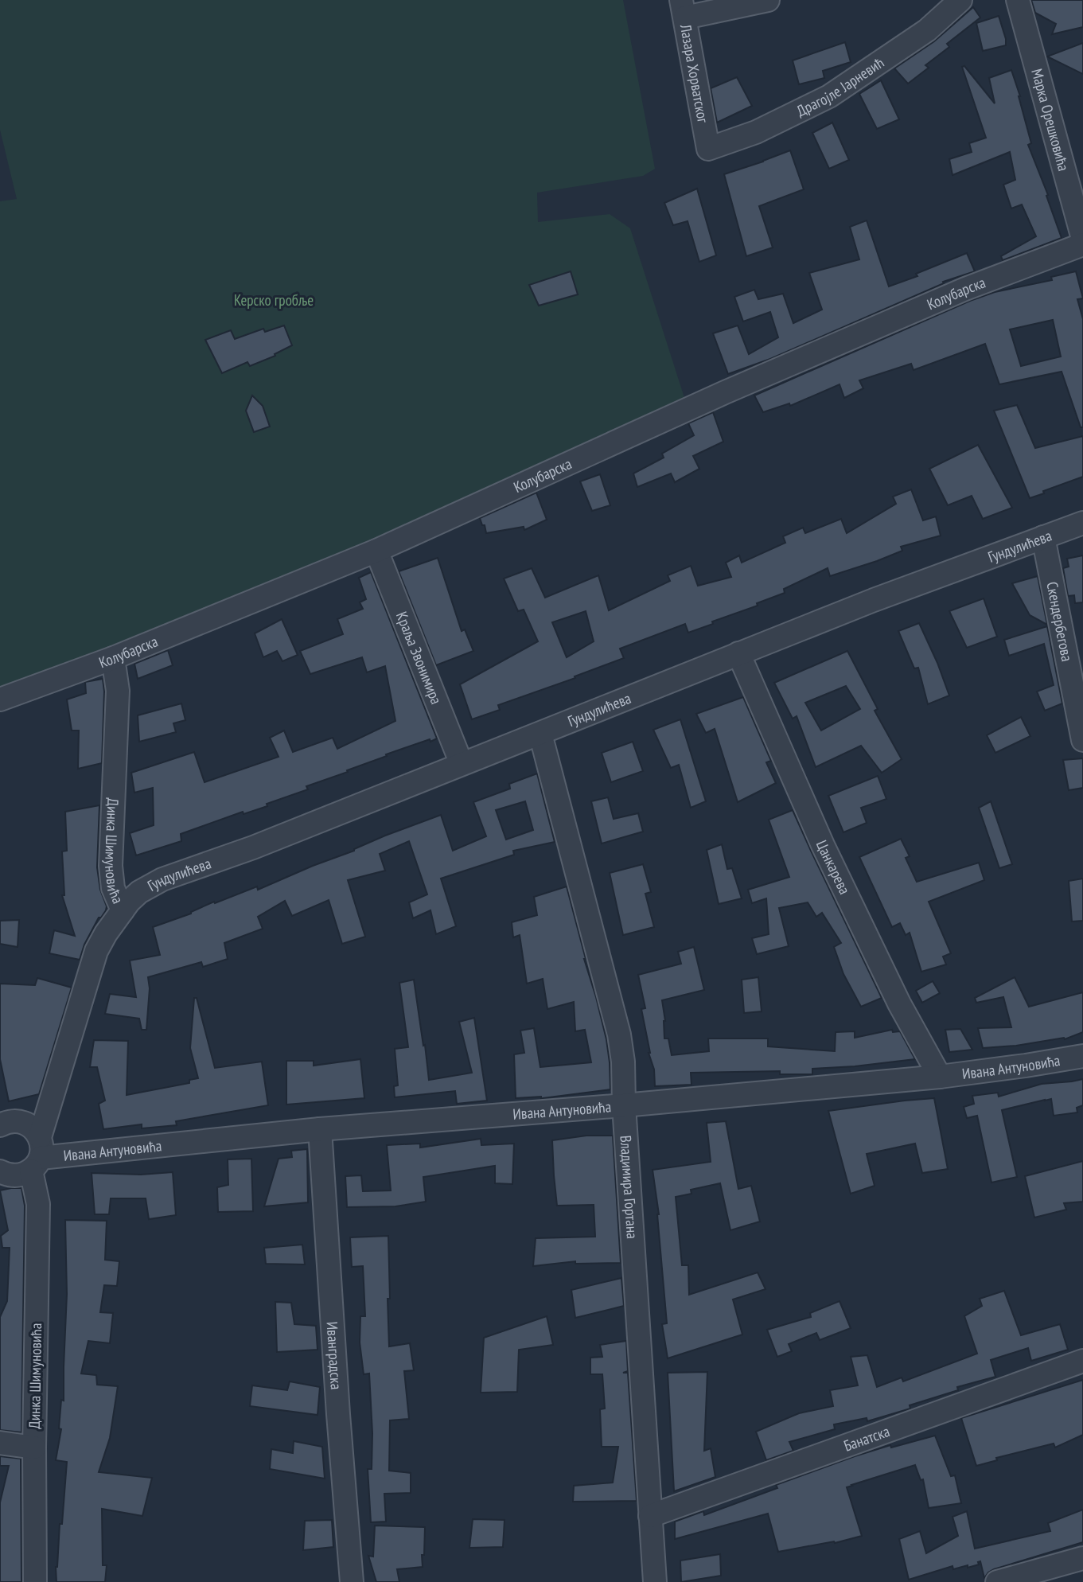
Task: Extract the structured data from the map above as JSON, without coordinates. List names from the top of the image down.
{
  "streets": {
    "street": [
      "Лазара Хорватског",
      "Драгојле Јарневић",
      "Марка Орешковића",
      "Колубарска",
      "Гундулићева",
      "Скендербегова",
      "Краља Звонимира",
      "Динка Шимуновића",
      "Цанкарева",
      "Ивана Антуновића",
      "Владимира Гортана",
      "Иванградска",
      "Банатска"
    ]
  },
  "crossings": [
    ["Лазара Хорватског", "Драгојле Јарневић"],
    ["Колубарска", "Краља Звонимира"],
    ["Колубарска", "Динка Шимуновића"],
    ["Гундулићева", "Скендербегова"],
    ["Гундулићева", "Краља Звонимира"],
    ["Гундулићева", "Динка Шимуновића"],
    ["Гундулићева", "Цанкарева"],
    ["Гундулићева", "Владимира Гортана"],
    ["Динка Шимуновића", "Ивана Антуновића"],
    ["Цанкарева", "Ивана Антуновића"],
    ["Ивана Антуновића", "Владимира Гортана"],
    ["Ивана Антуновића", "Иванградска"],
    ["Владимира Гортана", "Банатска"]
  ],
  "parks": ["Керско гробље"]
}
